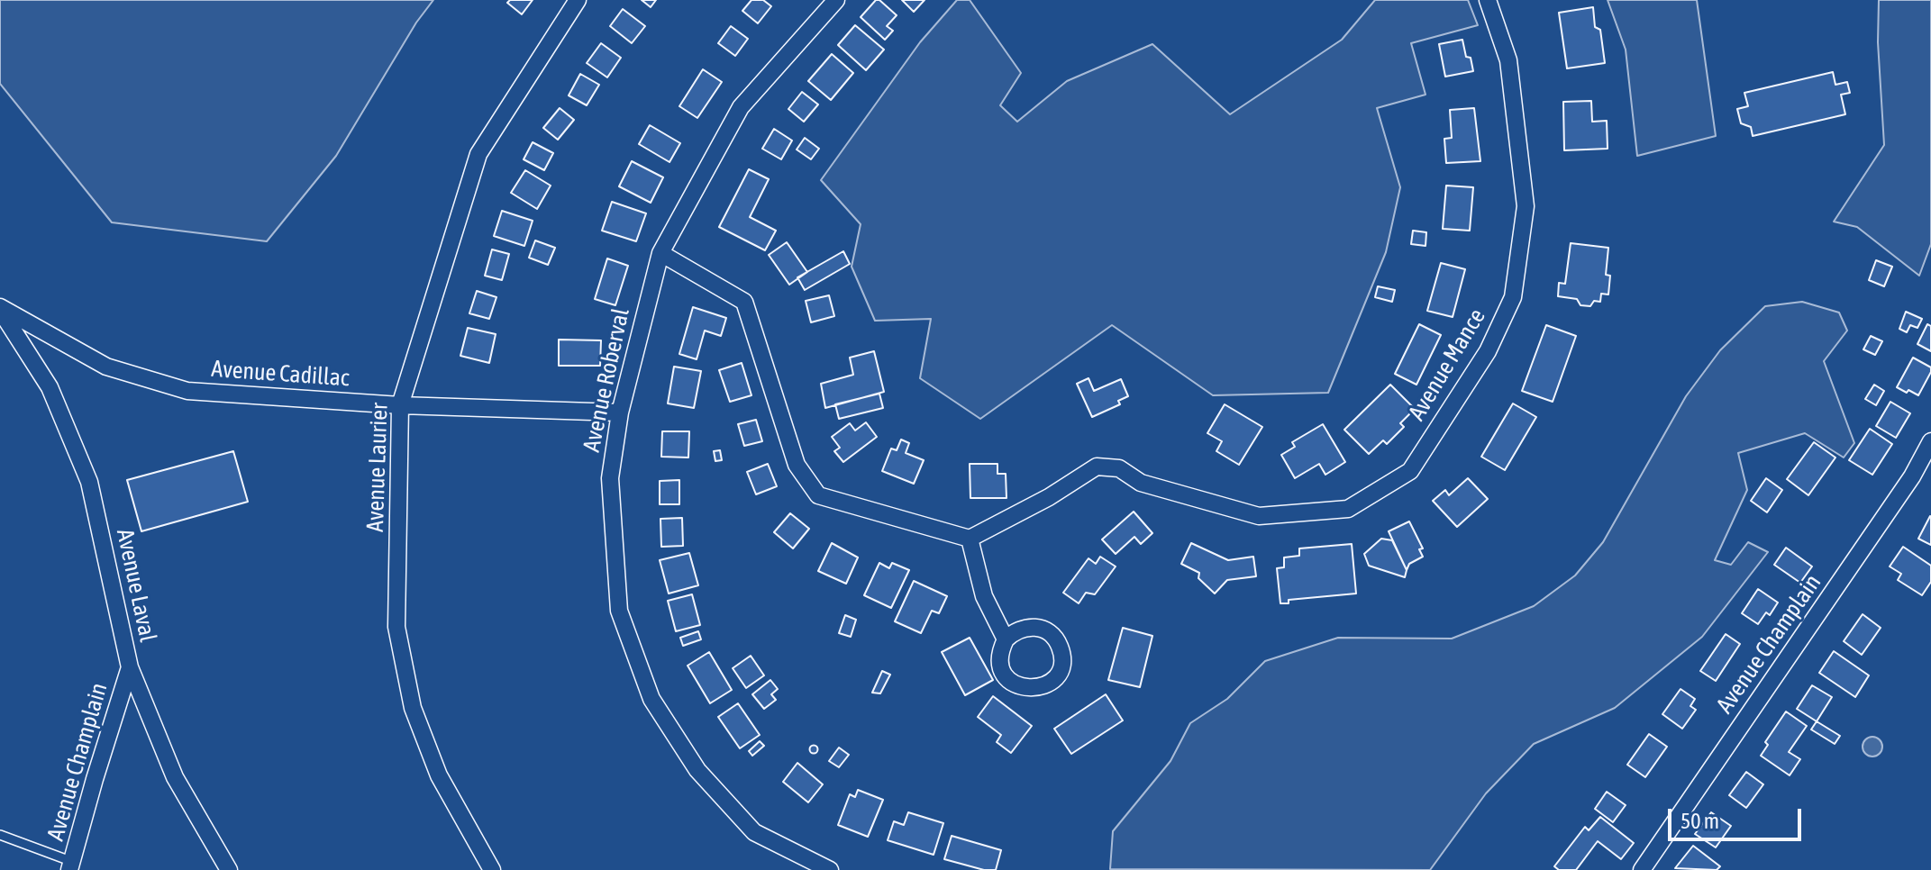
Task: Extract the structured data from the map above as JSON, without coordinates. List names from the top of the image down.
{
  "streets": {
    "street": [
      "Avenue Mance",
      "Avenue Cadillac",
      "Avenue Roberval",
      "Avenue Laurier",
      "Avenue Laval",
      "Avenue Champlain"
    ]
  },
  "crossings": [
    ["Avenue Cadillac", "Avenue Roberval"],
    ["Avenue Cadillac", "Avenue Laurier"],
    ["Avenue Cadillac", "Avenue Laval"],
    ["Avenue Laval", "Avenue Champlain"]
  ],
  "scale_bar": "50 m"
}
